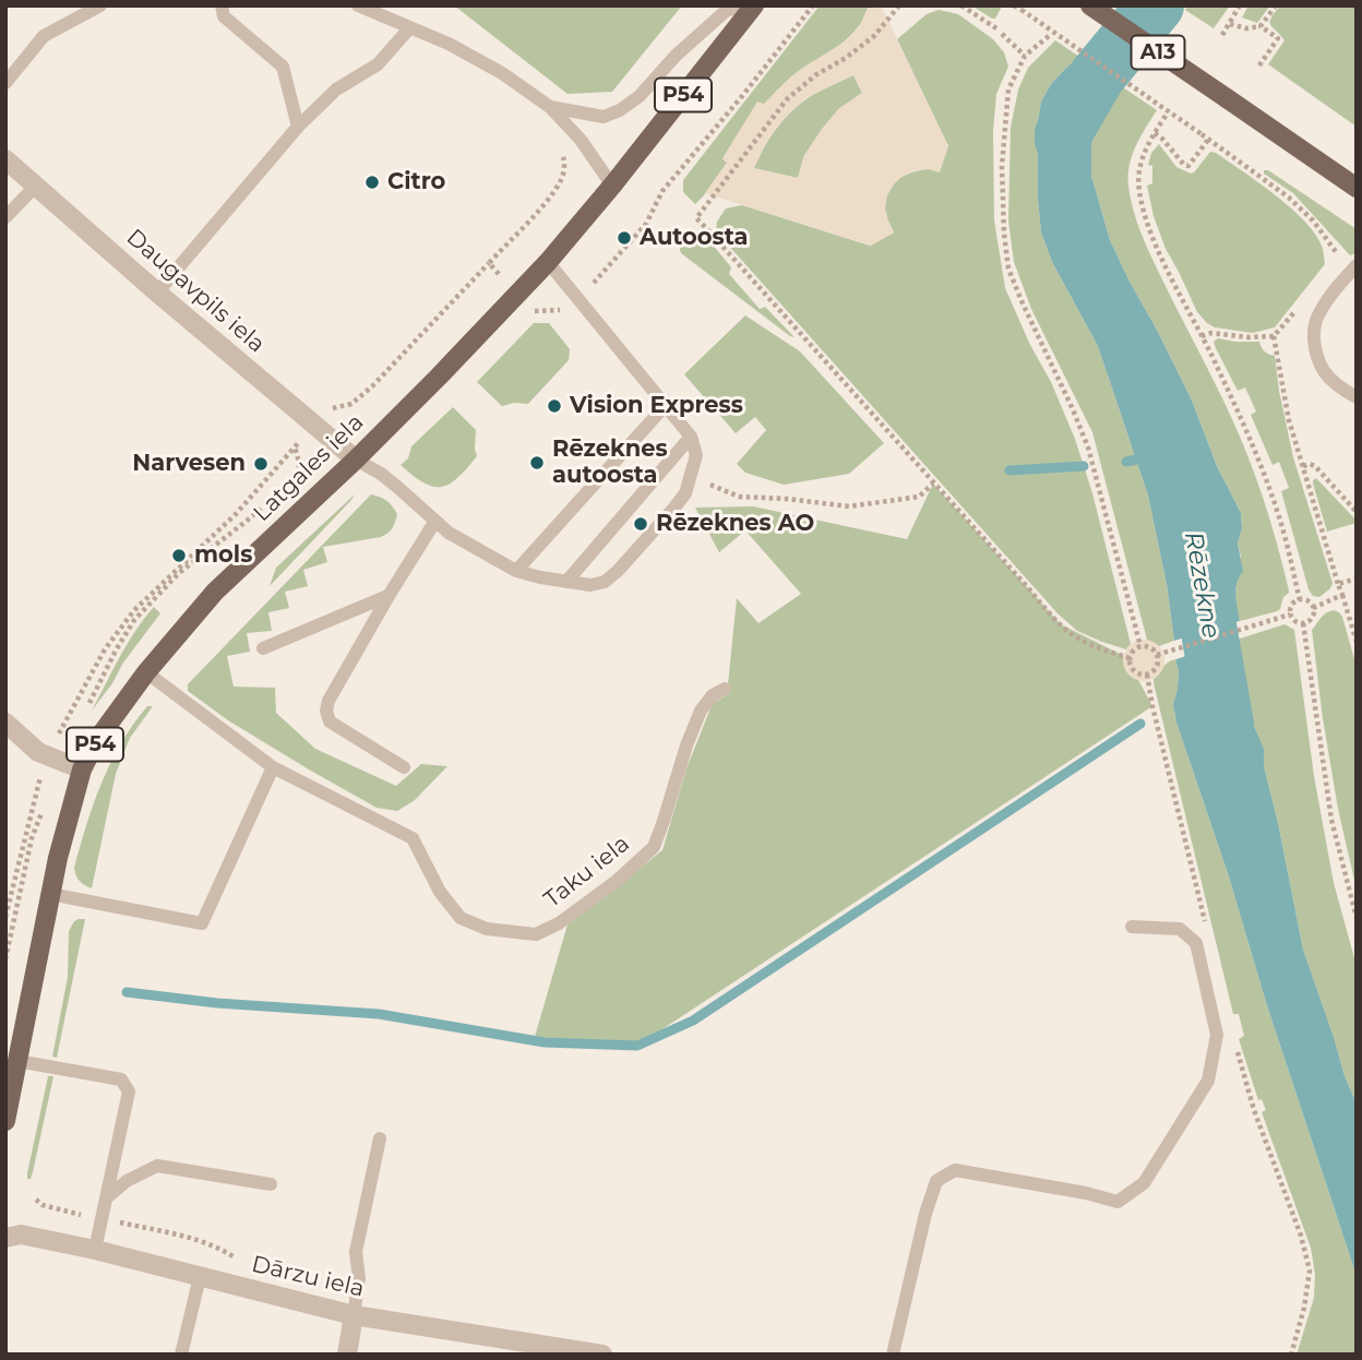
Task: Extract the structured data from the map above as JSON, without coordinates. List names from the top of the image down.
{
  "streets": {
    "main road": ["A13", "P54", "Latgales iela"],
    "street": ["Daugavpils iela", "Dārzu iela"],
    "lane": ["Taku iela"]
  },
  "crossings": [
    ["Daugavpils iela", "Latgales iela"],
    ["Latgales iela", "Taku iela"]
  ],
  "water": ["Rēzekne"],
  "places": [
    "Citro",
    "Autoosta",
    "Vision Express",
    "Rēzeknes autoosta",
    "Narvesen",
    "Rēzeknes AO",
    "mols"
  ]
}
